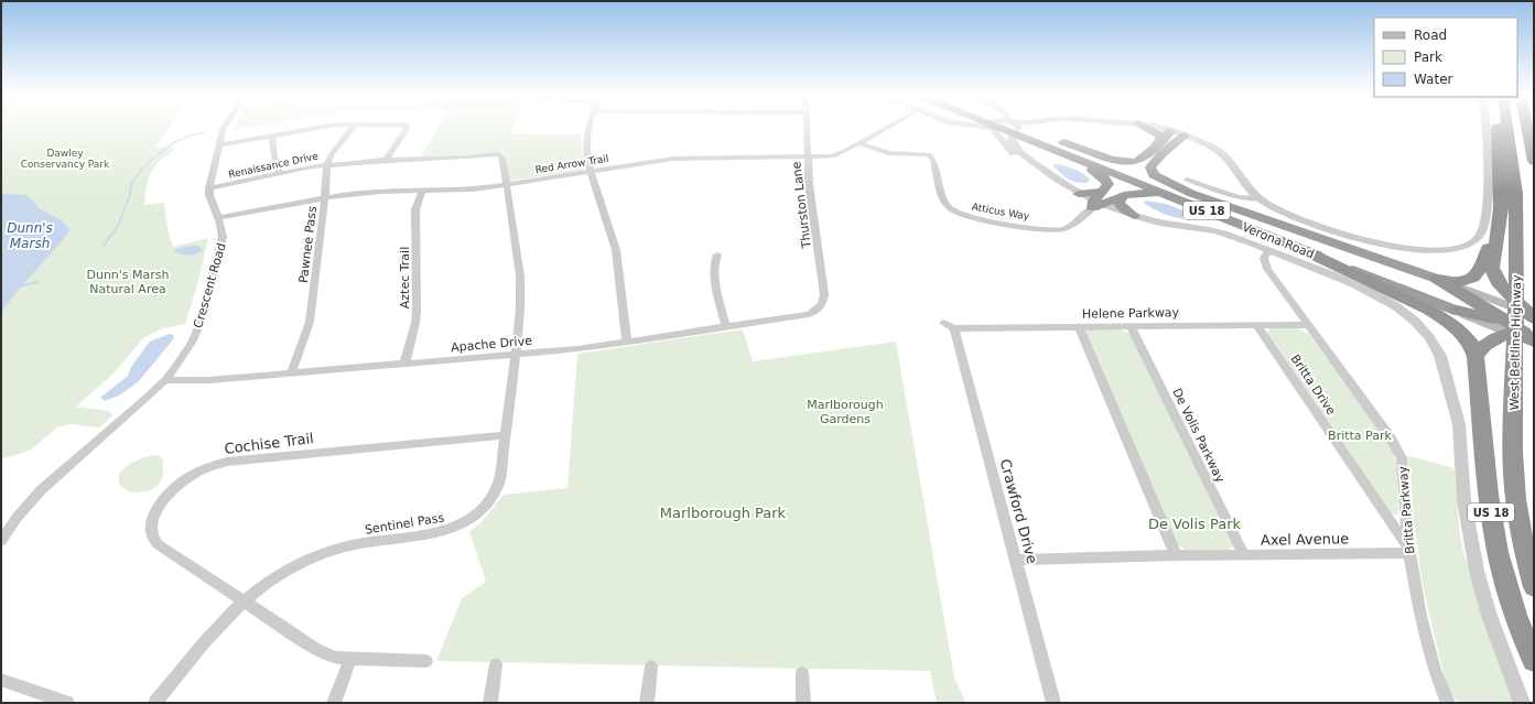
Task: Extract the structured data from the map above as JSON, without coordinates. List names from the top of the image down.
{
  "streets": {
    "highway": ["US 18", "Verona Road", "West Beltline Highway"],
    "street": [
      "Red Arrow Trail",
      "Renaissance Drive",
      "Thurston Lane",
      "Atticus Way",
      "Pawnee Pass",
      "Aztec Trail",
      "Crescent Road",
      "Helene Parkway",
      "Apache Drive",
      "Britta Drive",
      "De Volis Parkway",
      "Cochise Trail",
      "Britta Parkway",
      "Crawford Drive",
      "Sentinel Pass",
      "Axel Avenue"
    ]
  },
  "crossings": [
    ["Red Arrow Trail", "Thurston Lane"],
    ["Red Arrow Trail", "Atticus Way"],
    ["Red Arrow Trail", "Pawnee Pass"],
    ["Red Arrow Trail", "Aztec Trail"],
    ["Red Arrow Trail", "Crescent Road"],
    ["Red Arrow Trail", "Sentinel Pass"],
    ["Renaissance Drive", "Pawnee Pass"],
    ["Renaissance Drive", "Crescent Road"],
    ["Renaissance Drive", "Sentinel Pass"],
    ["Thurston Lane", "Apache Drive"],
    ["US 18", "Verona Road"],
    ["Pawnee Pass", "Apache Drive"],
    ["Aztec Trail", "Apache Drive"],
    ["Crescent Road", "Apache Drive"],
    ["Helene Parkway", "Britta Drive"],
    ["Helene Parkway", "De Volis Parkway"],
    ["Helene Parkway", "Britta Parkway"],
    ["Helene Parkway", "Crawford Drive"],
    ["Apache Drive", "Sentinel Pass"],
    ["Britta Drive", "Britta Parkway"],
    ["Britta Drive", "Axel Avenue"],
    ["De Volis Parkway", "Axel Avenue"],
    ["Cochise Trail", "Sentinel Pass"],
    ["Britta Parkway", "Axel Avenue"],
    ["Crawford Drive", "Axel Avenue"]
  ],
  "water": ["Dunn's Marsh"],
  "parks": [
    "Dawley Conservancy Park",
    "Dunn's Marsh Natural Area",
    "Marlborough Gardens",
    "Britta Park",
    "Marlborough Park",
    "De Volis Park"
  ],
  "legend": ["Road", "Park", "Water"]
}
